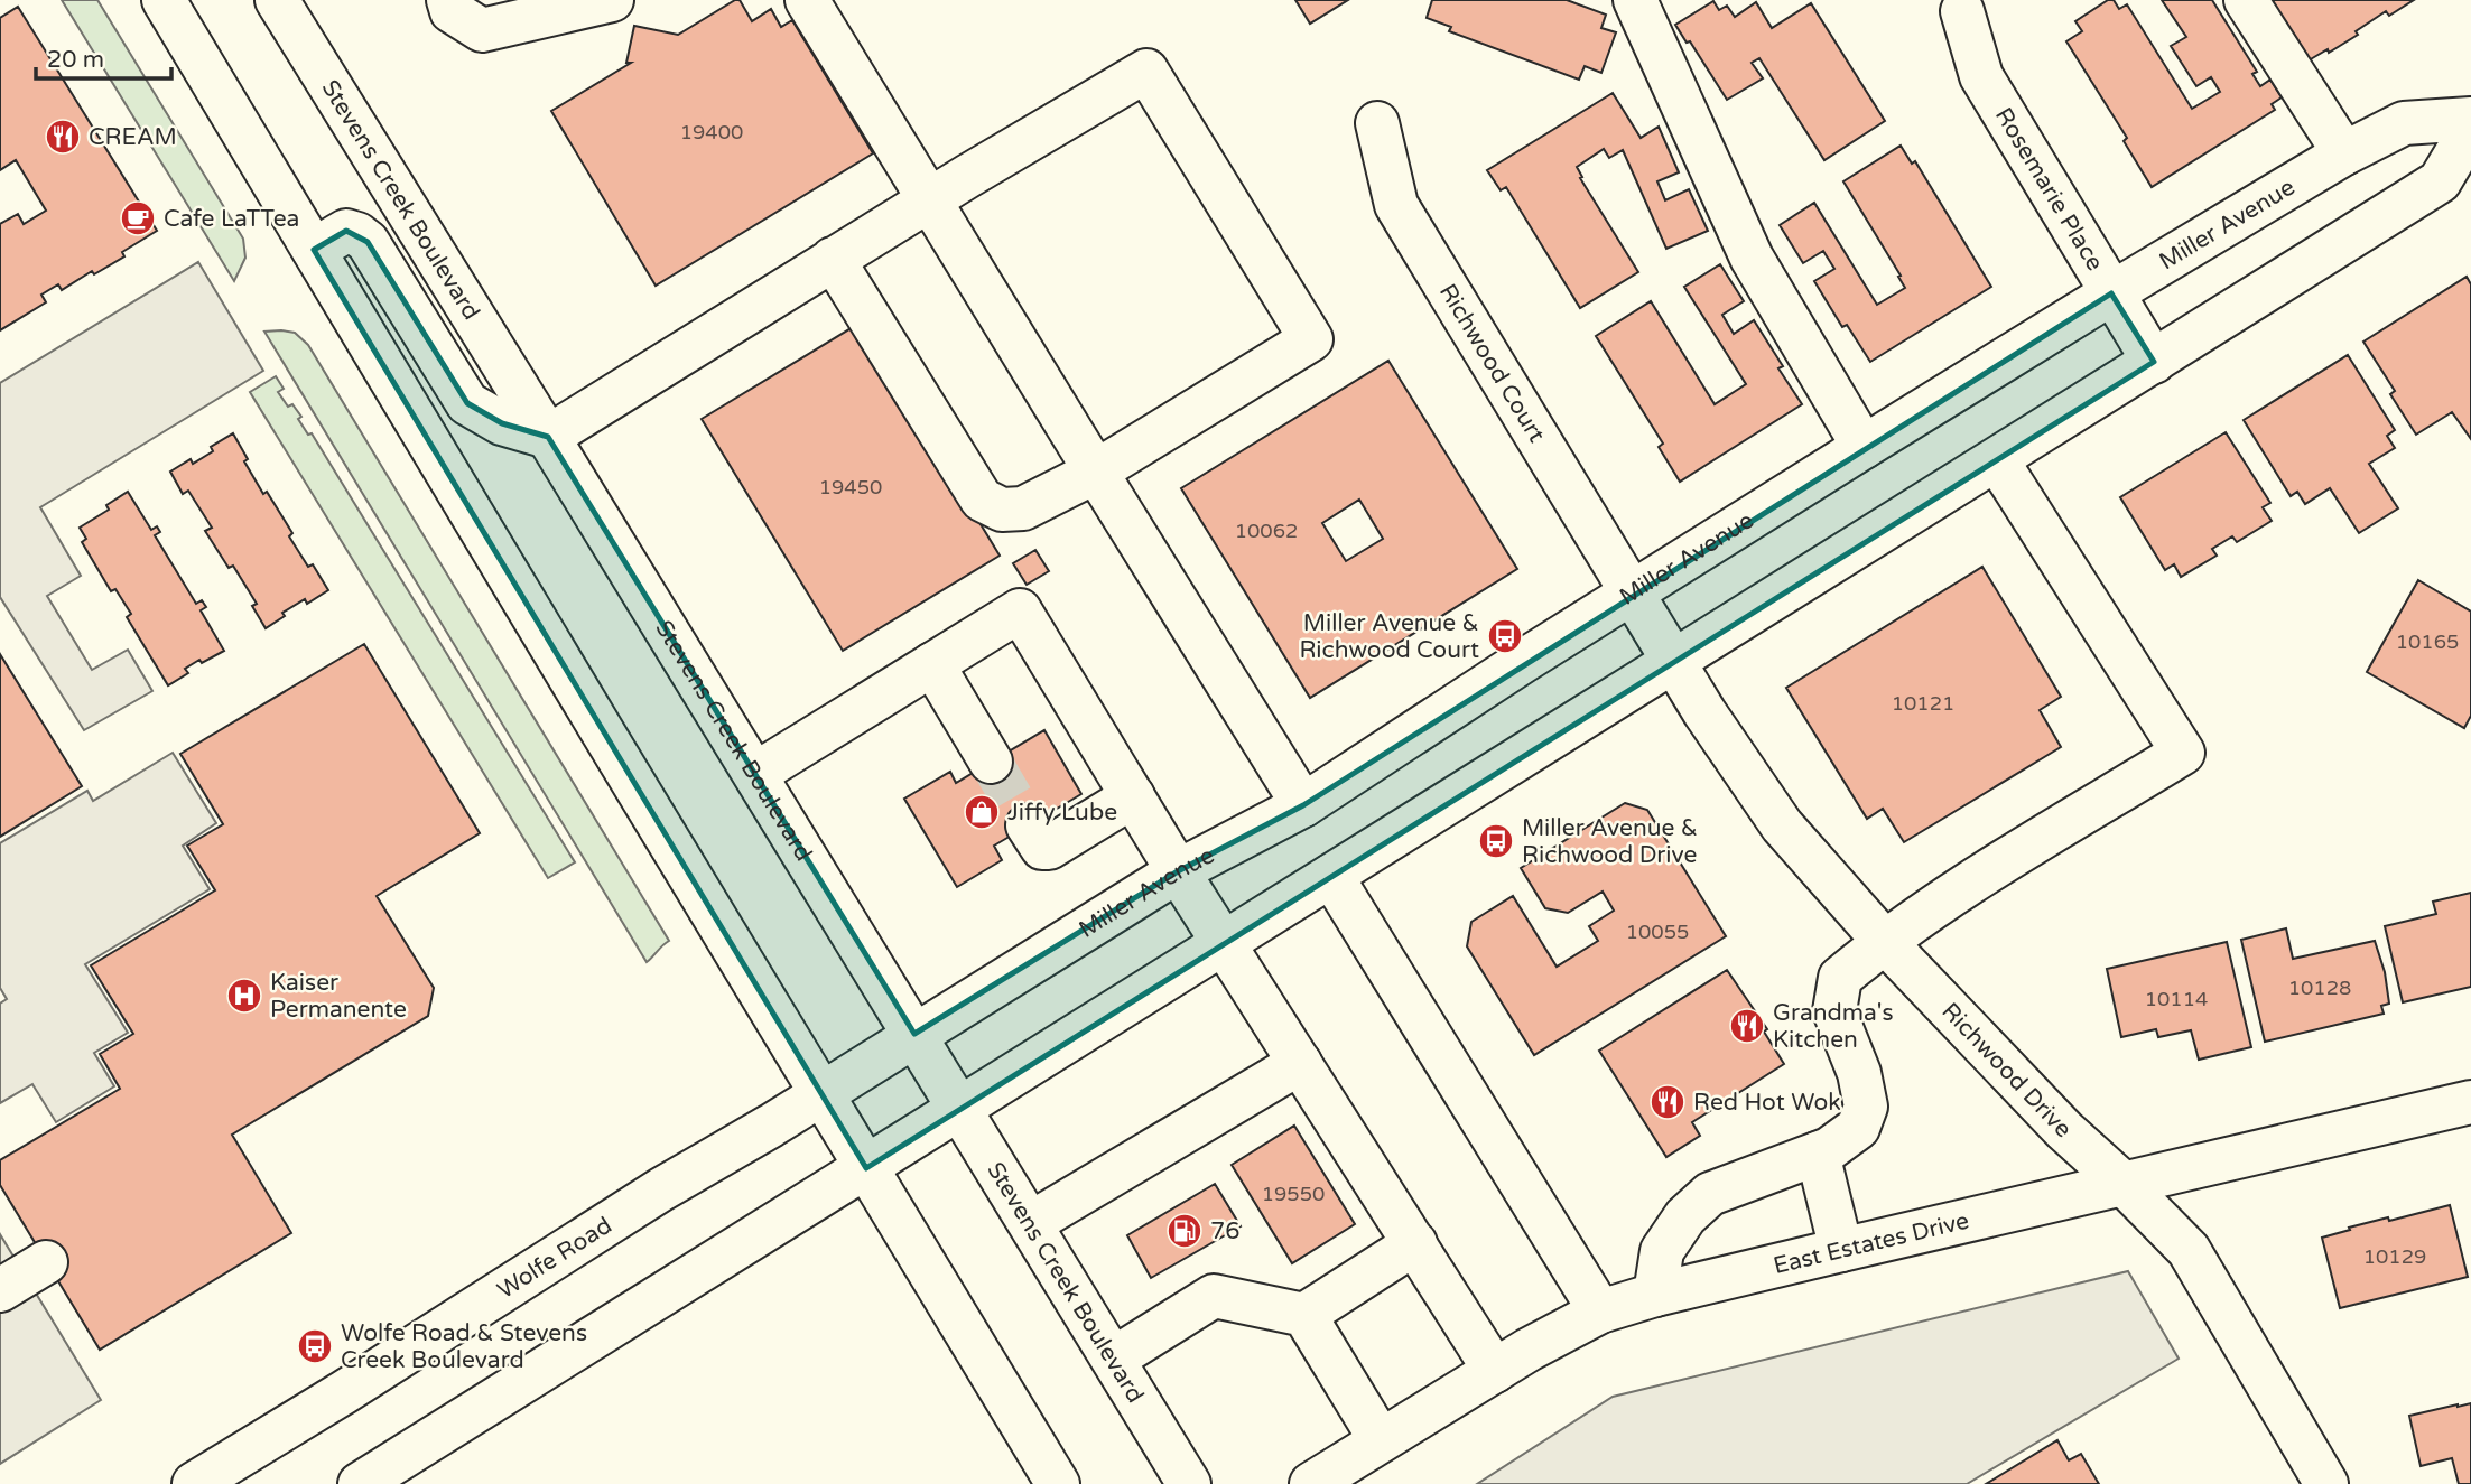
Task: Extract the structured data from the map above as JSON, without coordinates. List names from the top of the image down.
{
  "streets": {
    "main road": [
      "Rosemarie Place",
      "Stevens Creek Boulevard",
      "Miller Avenue",
      "Richwood Court",
      "Richwood Drive",
      "East Estates Drive",
      "Wolfe Road"
    ]
  },
  "crossings": [
    ["Rosemarie Place", "Miller Avenue"],
    ["Stevens Creek Boulevard", "Miller Avenue"],
    ["Stevens Creek Boulevard", "Wolfe Road"],
    ["Miller Avenue", "Richwood Court"],
    ["Miller Avenue", "Wolfe Road"],
    ["Richwood Court", "Richwood Drive"],
    ["Richwood Drive", "East Estates Drive"]
  ],
  "places": {
    "restaurant": ["CREAM", "Grandma's Kitchen", "Red Hot Wok"],
    "cafe": ["Cafe LaTTea"],
    "bus stop": ["Miller Avenue & Richwood Court", "Miller Avenue & Richwood Drive", "Wolfe Road & Stevens Creek Boulevard"],
    "shop": ["Jiffy Lube"],
    "hospital": ["Kaiser Permanente"],
    "fuel station": ["76"]
  },
  "house_numbers": [
    "19400",
    "19450",
    "10062",
    "10165",
    "10121",
    "10055",
    "10128",
    "10114",
    "19550",
    "10129"
  ],
  "scale_bar": "20 m"
}
